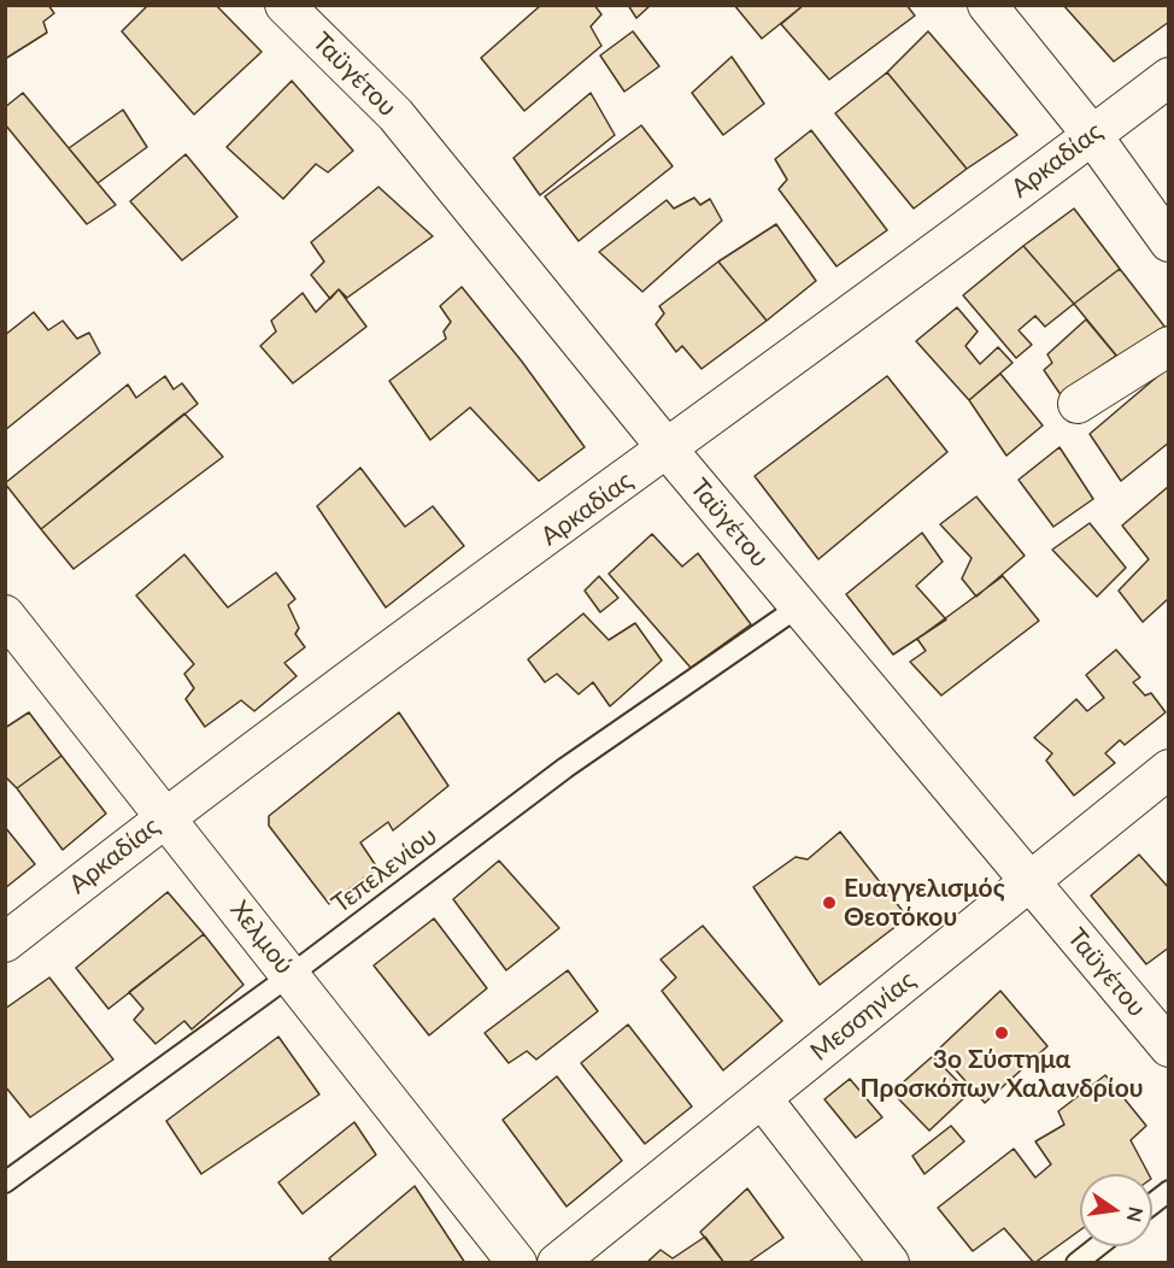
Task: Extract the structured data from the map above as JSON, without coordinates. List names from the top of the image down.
{
  "streets": {
    "street": [
      "Ταϋγέτου",
      "Αρκαδίας",
      "Χελμού",
      "Μεσσηνίας"
    ],
    "lane": ["Τεπελενίου"]
  },
  "crossings": [
    ["Ταϋγέτου", "Αρκαδίας"],
    ["Ταϋγέτου", "Τεπελενίου"],
    ["Ταϋγέτου", "Μεσσηνίας"],
    ["Αρκαδίας", "Χελμού"],
    ["Τεπελενίου", "Χελμού"]
  ],
  "places": ["Ευαγγελισμός Θεοτόκου", "3ο Σύστημα Προσκόπων Χαλανδρίου"],
  "north": "right"
}
